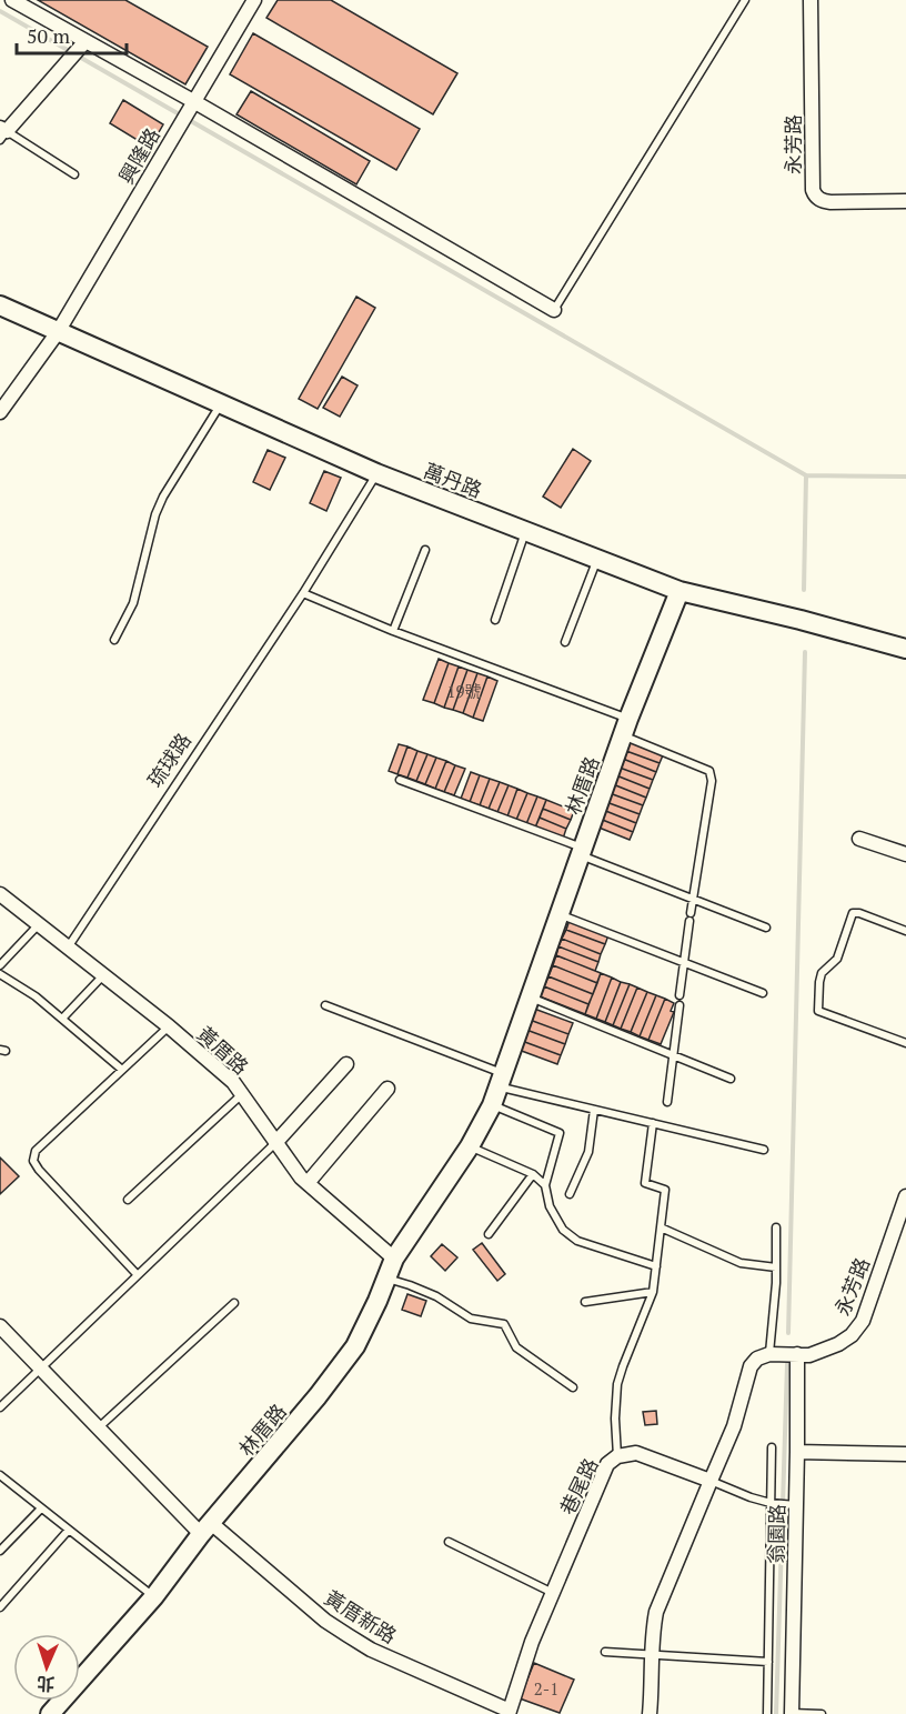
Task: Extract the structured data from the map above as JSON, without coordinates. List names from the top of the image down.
{
  "streets": {
    "street": [
      "永芳路",
      "興隆路",
      "萬丹路",
      "林厝路",
      "黃厝路",
      "巷尾路",
      "翁園路",
      "黃厝新路"
    ],
    "lane": ["琉球路"]
  },
  "crossings": [
    ["永芳路", "翁園路"],
    ["興隆路", "萬丹路"],
    ["萬丹路", "琉球路"],
    ["萬丹路", "林厝路"],
    ["琉球路", "黃厝路"],
    ["林厝路", "黃厝路"],
    ["林厝路", "黃厝新路"],
    ["巷尾路", "黃厝新路"]
  ],
  "house_numbers": ["19號", "2-1"],
  "scale_bar": "50 m",
  "north": "bottom"
}
